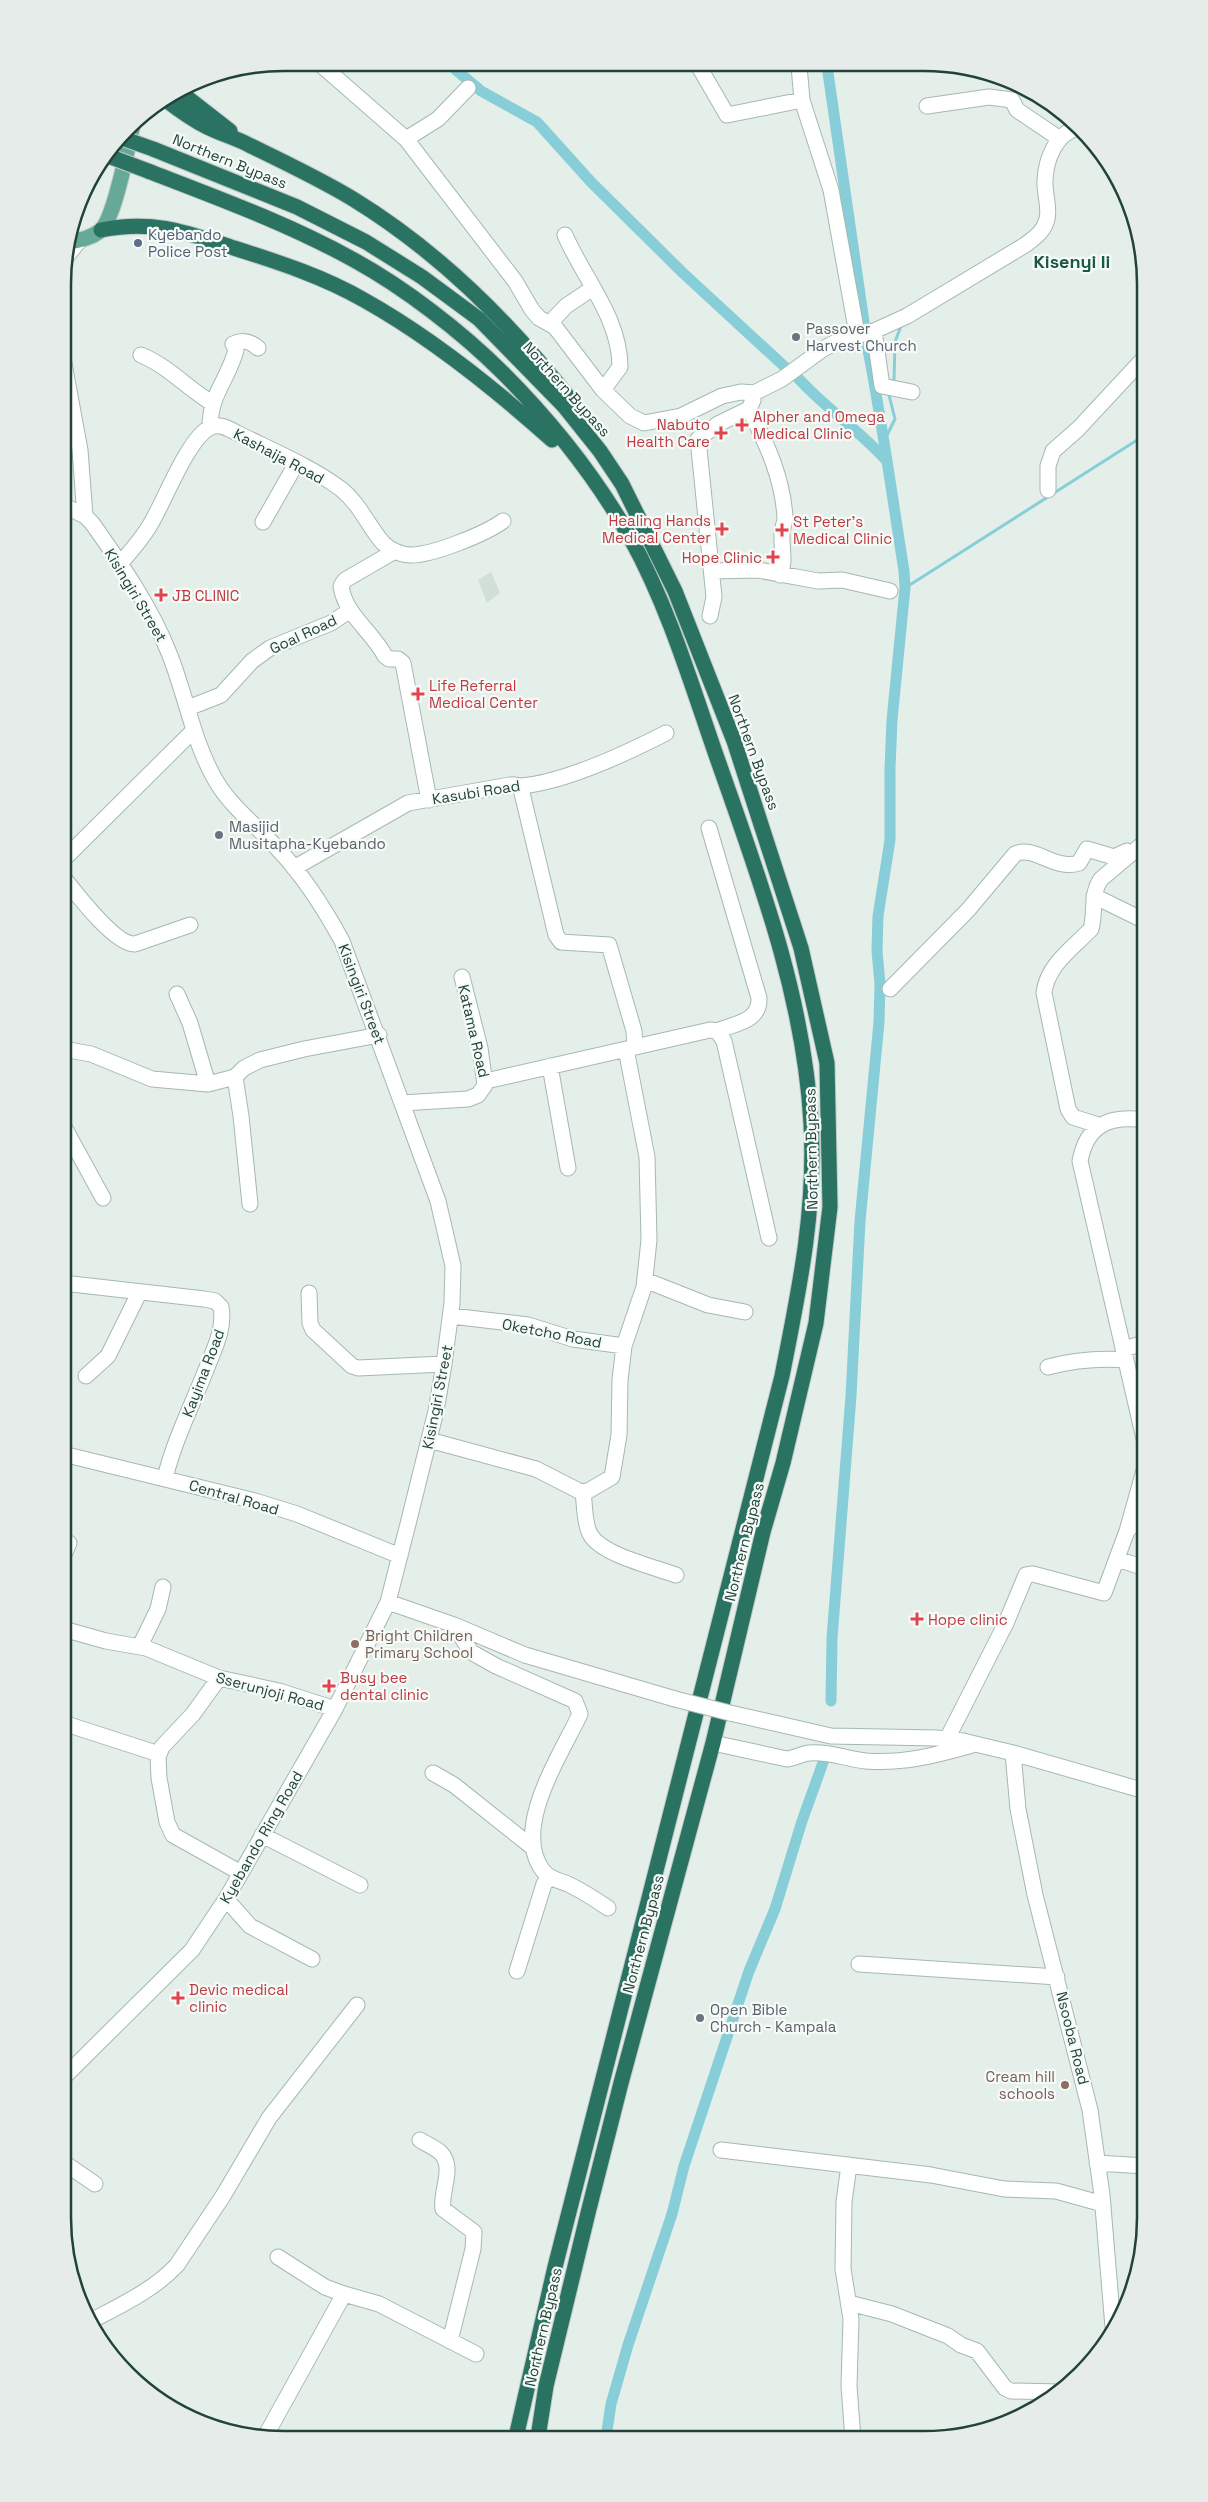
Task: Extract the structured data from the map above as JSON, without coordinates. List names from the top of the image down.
{
  "streets": {
    "highway": ["Northern Bypass"],
    "street": [
      "Kashaija Road",
      "Kisingiri Street",
      "Goal Road",
      "Kasubi Road",
      "Katama Road",
      "Oketcho Road",
      "Kayima Road",
      "Central Road",
      "Sserunjoji Road",
      "Kyebando Ring Road",
      "Nsooba Road"
    ]
  },
  "crossings": [
    ["Kashaija Road", "Goal Road"],
    ["Kisingiri Street", "Goal Road"],
    ["Kisingiri Street", "Kasubi Road"],
    ["Kisingiri Street", "Katama Road"],
    ["Kisingiri Street", "Oketcho Road"],
    ["Kisingiri Street", "Central Road"],
    ["Kisingiri Street", "Kyebando Ring Road"],
    ["Kayima Road", "Central Road"],
    ["Central Road", "Kyebando Ring Road"],
    ["Sserunjoji Road", "Kyebando Ring Road"]
  ],
  "districts": ["Kisenyi Ii"],
  "places": {
    "other": [
      "Kyebando Police Post",
      "Passover Harvest Church",
      "Masijid Musitapha-Kyebando",
      "Bright Children Primary School",
      "Open Bible Church - Kampala",
      "Cream hill schools"
    ],
    "health": [
      "Alpher and Omega Medical Clinic",
      "Nabuto Health Care",
      "Healing Hands Medical Center",
      "St Peter's Medical Clinic",
      "Hope Clinic",
      "JB CLINIC",
      "Life Referral Medical Center",
      "Hope clinic",
      "Busy bee dental clinic",
      "Devic medical clinic"
    ]
  }
}
